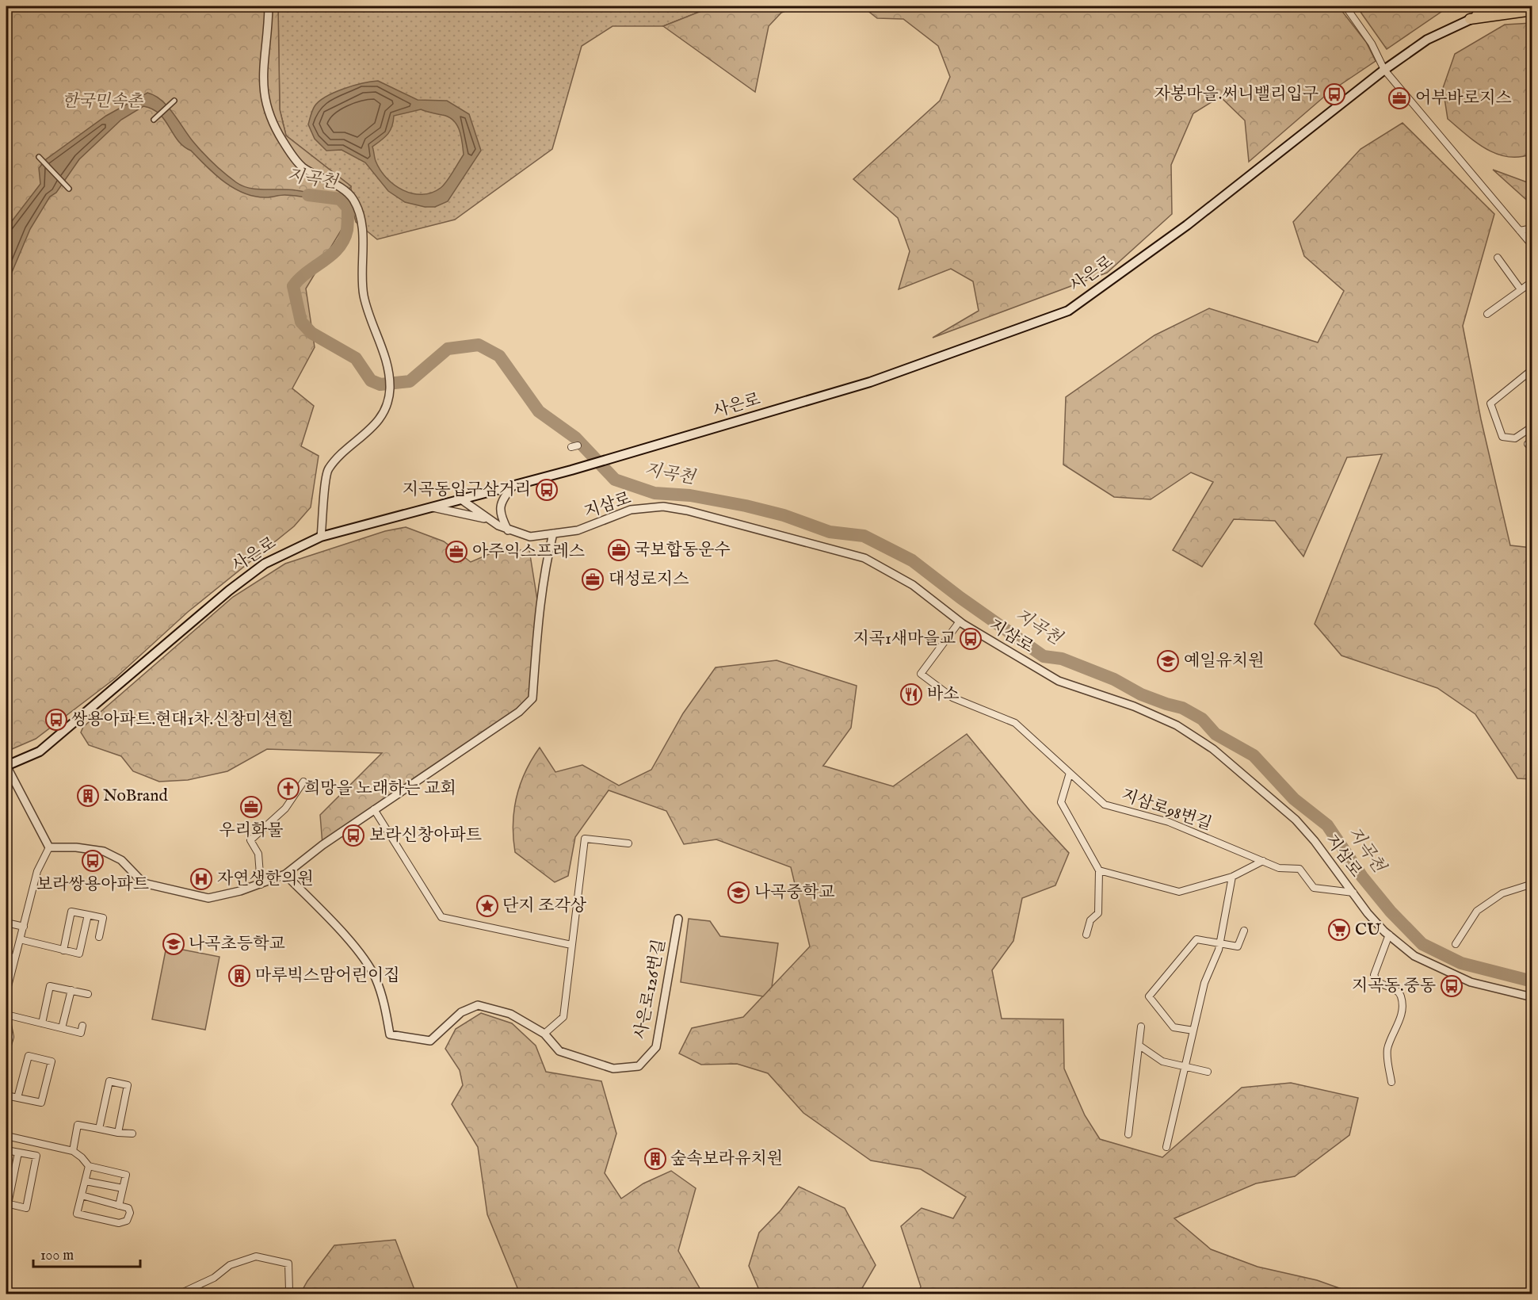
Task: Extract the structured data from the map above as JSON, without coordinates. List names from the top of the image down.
{
  "streets": {
    "main road": ["사은로"],
    "street": ["지삼로", "지삼로98번길", "사은로126번길"]
  },
  "crossings": [
    ["사은로", "지삼로"],
    ["지삼로", "지삼로98번길"]
  ],
  "water": ["지곡천"],
  "parks": ["한국민속촌"],
  "places": {
    "bus stop": [
      "자봉마을.써니밸리입구",
      "지곡동입구삼거리",
      "지곡1새마을교",
      "쌍용아파트.현대1차.신창미션힐",
      "보라신창아파트",
      "보라쌍용아파트",
      "지곡동.중동"
    ],
    "office": [
      "어부바로지스",
      "국보합동운수",
      "아주익스프레스",
      "대성로지스",
      "우리화물"
    ],
    "school or university": ["예일유치원", "나곡중학교", "나곡초등학교"],
    "restaurant": ["바소"],
    "church": ["희망을 노래하는 교회"],
    "building": ["NoBrand", "마루빅스맘어린이집", "숲속보라유치원"],
    "hospital": ["자연생한의원"],
    "place": ["단지 조각상"],
    "supermarket": ["CU"]
  },
  "scale_bar": "100 m"
}
